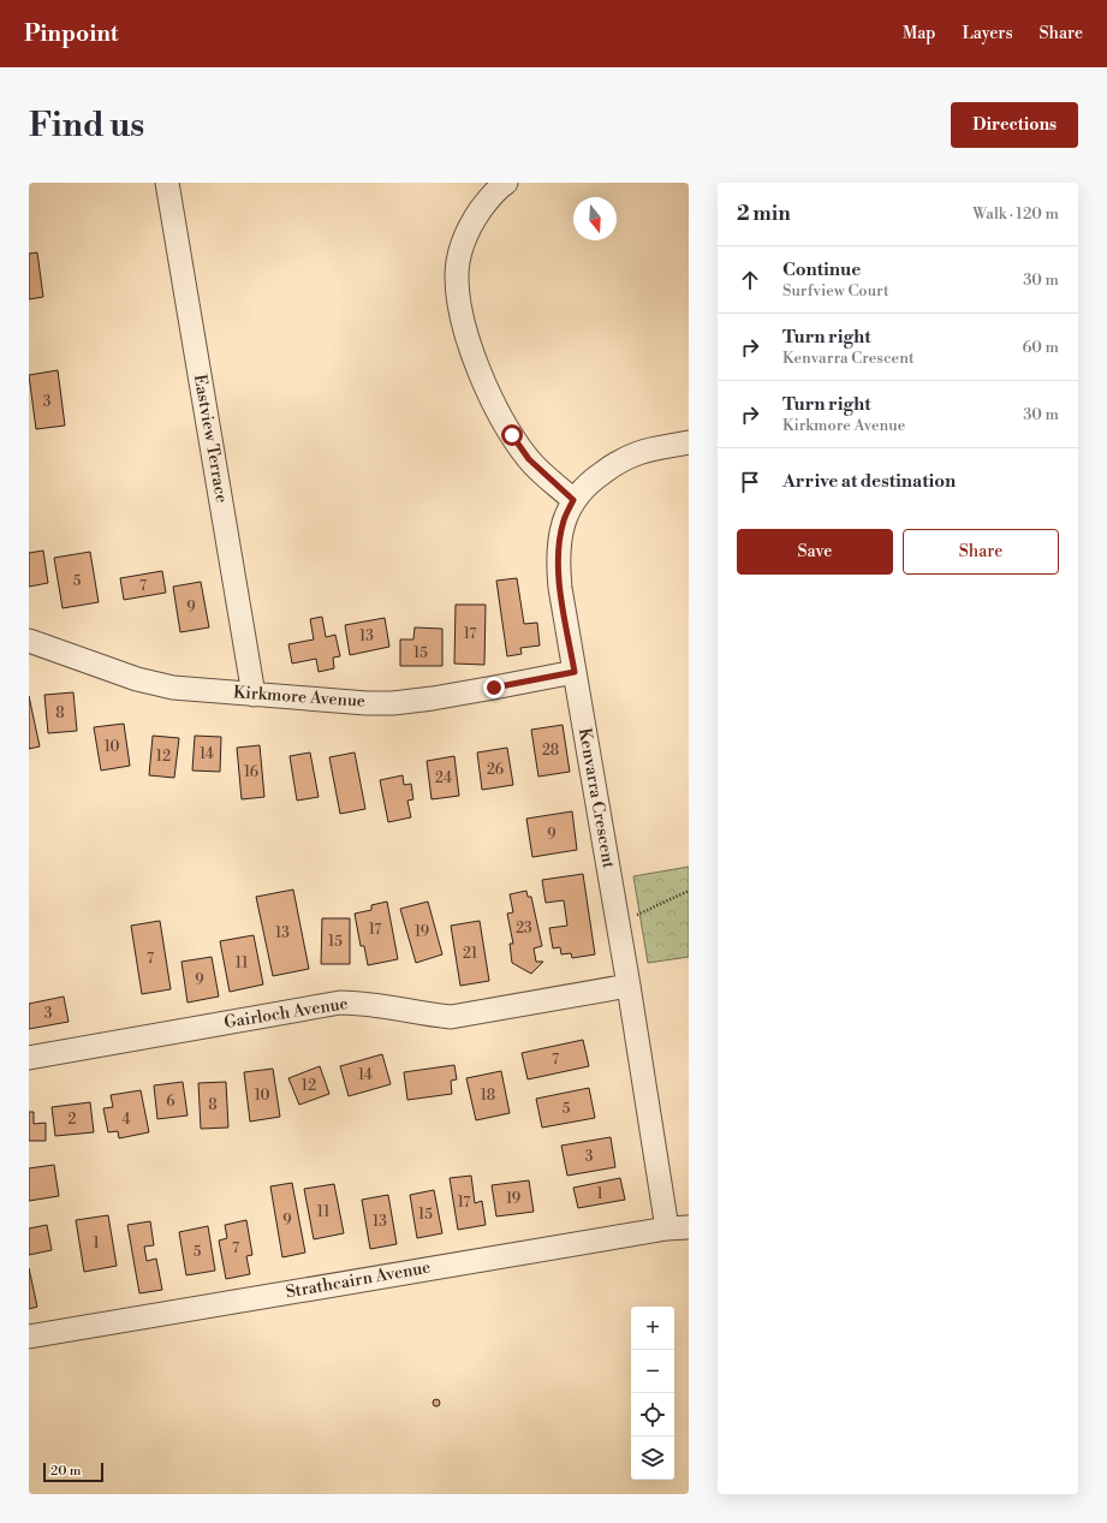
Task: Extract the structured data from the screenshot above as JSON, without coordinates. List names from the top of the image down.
{
  "streets": {
    "street": [
      "Eastview Terrace",
      "Kirkmore Avenue",
      "Kenvarra Crescent",
      "Gairloch Avenue",
      "Strathcairn Avenue"
    ]
  },
  "crossings": [
    ["Eastview Terrace", "Kirkmore Avenue"],
    ["Kirkmore Avenue", "Kenvarra Crescent"],
    ["Kenvarra Crescent", "Gairloch Avenue"],
    ["Kenvarra Crescent", "Strathcairn Avenue"]
  ],
  "house_numbers": [
    "3",
    "5",
    "7",
    "9",
    "17",
    "13",
    "15",
    "8",
    "10",
    "28",
    "14",
    "12",
    "26",
    "16",
    "24",
    "9",
    "23",
    "17",
    "19",
    "13",
    "15",
    "21",
    "7",
    "11",
    "9",
    "3",
    "7",
    "14",
    "12",
    "10",
    "18",
    "6",
    "8",
    "5",
    "2",
    "4",
    "3",
    "1",
    "19",
    "17",
    "11",
    "15",
    "9",
    "13",
    "1",
    "7",
    "5"
  ],
  "scale_bar": "20 m",
  "north": "bottom",
  "page": {
    "header": "Pinpoint",
    "nav": ["Map", "Layers", "Share"],
    "buttons": [
      "Directions",
      ["Save", "Share"]
    ],
    "title": "Find us",
    "heading": ["2 min", "Walk · 120 m"],
    "list": [
      ["Continue", "Surfview Court", "30 m"],
      ["Turn right", "Kenvarra Crescent", "60 m"],
      ["Turn right", "Kirkmore Avenue", "30 m"],
      "Arrive at destination"
    ],
    "map_buttons": ["+", "−"],
    "scale": "20 m"
  }
}
